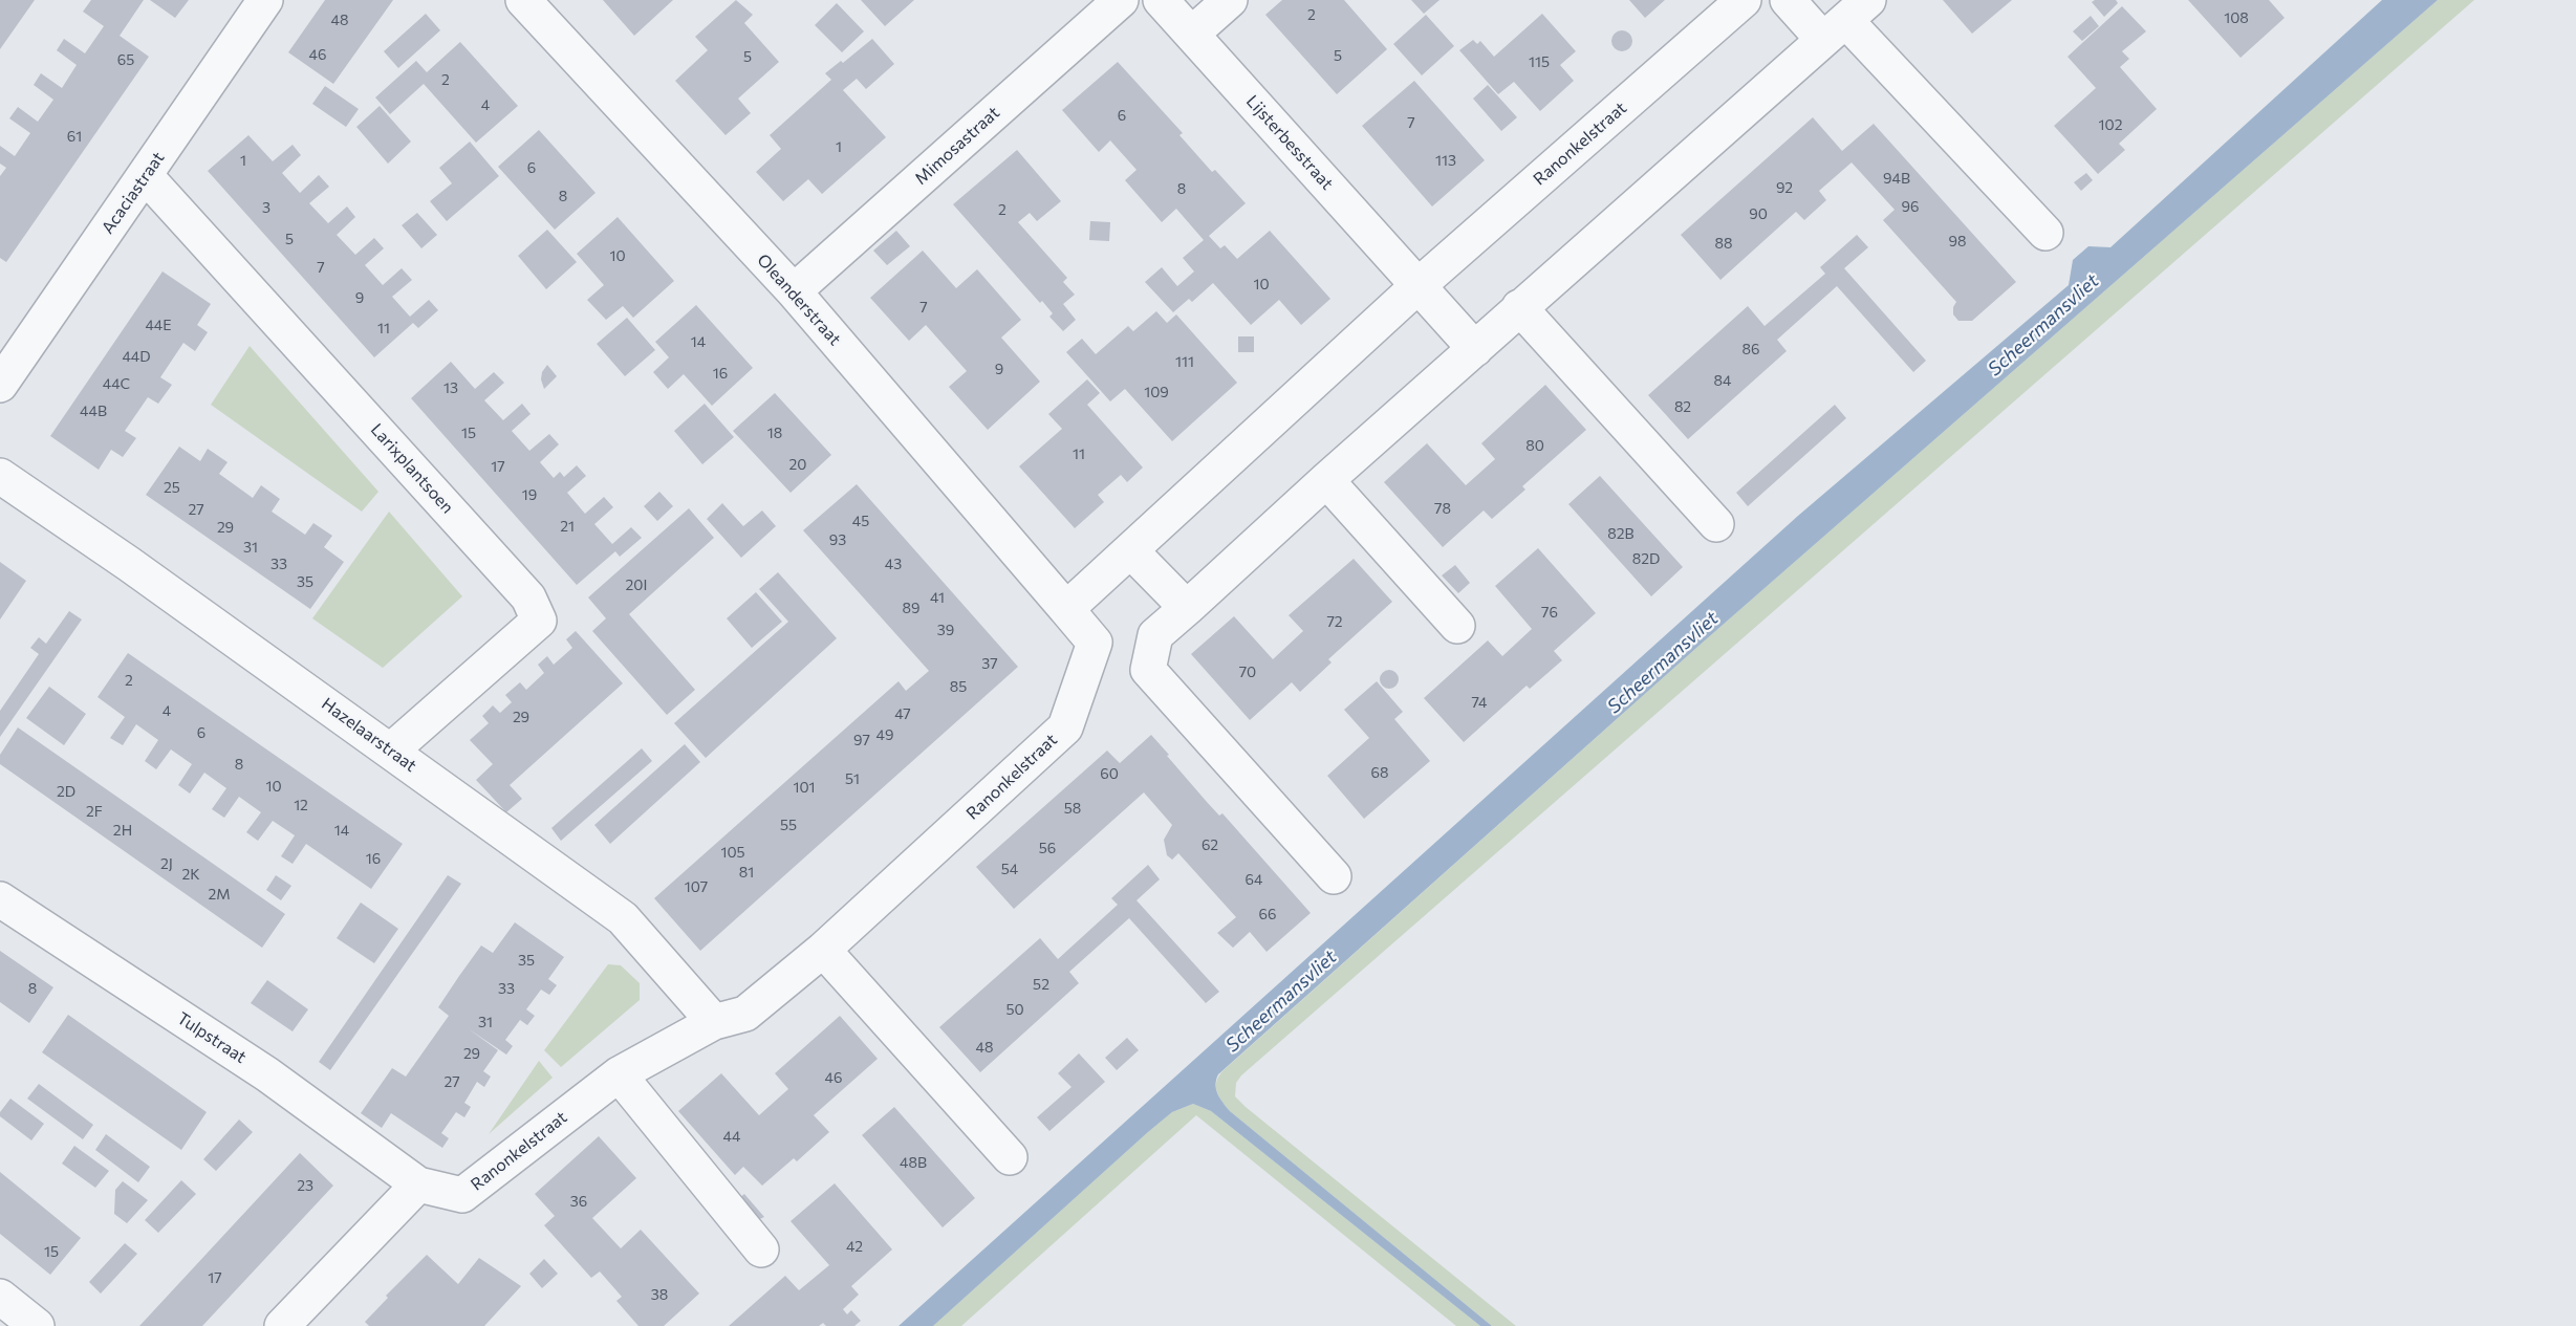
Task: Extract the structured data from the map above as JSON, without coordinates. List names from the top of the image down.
{
  "streets": {
    "street": [
      "Lijsterbesstraat",
      "Ranonkelstraat",
      "Mimosastraat",
      "Acaciastraat",
      "Oleanderstraat",
      "Larixplantsoen",
      "Hazelaarstraat",
      "Tulpstraat"
    ]
  },
  "crossings": [
    ["Lijsterbesstraat", "Ranonkelstraat"],
    ["Ranonkelstraat", "Oleanderstraat"],
    ["Ranonkelstraat", "Hazelaarstraat"],
    ["Ranonkelstraat", "Tulpstraat"],
    ["Mimosastraat", "Oleanderstraat"],
    ["Acaciastraat", "Larixplantsoen"],
    ["Larixplantsoen", "Hazelaarstraat"]
  ],
  "water": ["Scheermansvliet"],
  "house_numbers": [
    "2",
    "108",
    "48",
    "46",
    "5",
    "5",
    "65",
    "115",
    "2",
    "4",
    "6",
    "7",
    "102",
    "61",
    "1",
    "1",
    "113",
    "6",
    "94B",
    "92",
    "8",
    "8",
    "96",
    "3",
    "2",
    "90",
    "5",
    "98",
    "88",
    "10",
    "7",
    "10",
    "9",
    "7",
    "44E",
    "11",
    "14",
    "86",
    "44D",
    "111",
    "9",
    "16",
    "84",
    "44C",
    "13",
    "109",
    "82",
    "44B",
    "15",
    "18",
    "80",
    "11",
    "20",
    "17",
    "25",
    "19",
    "78",
    "27",
    "45",
    "21",
    "29",
    "82B",
    "93",
    "31",
    "82D",
    "33",
    "43",
    "35",
    "20I",
    "41",
    "89",
    "76",
    "72",
    "39",
    "37",
    "70",
    "2",
    "85",
    "74",
    "4",
    "47",
    "29",
    "6",
    "49",
    "97",
    "8",
    "68",
    "60",
    "51",
    "10",
    "101",
    "2D",
    "12",
    "58",
    "2F",
    "55",
    "2H",
    "14",
    "62",
    "56",
    "105",
    "16",
    "2J",
    "54",
    "81",
    "2K",
    "64",
    "107",
    "2M",
    "66",
    "35",
    "52",
    "8",
    "33",
    "50",
    "31",
    "48",
    "29",
    "46",
    "27",
    "44",
    "48B",
    "23",
    "36",
    "42",
    "15",
    "17",
    "38"
  ]
}
